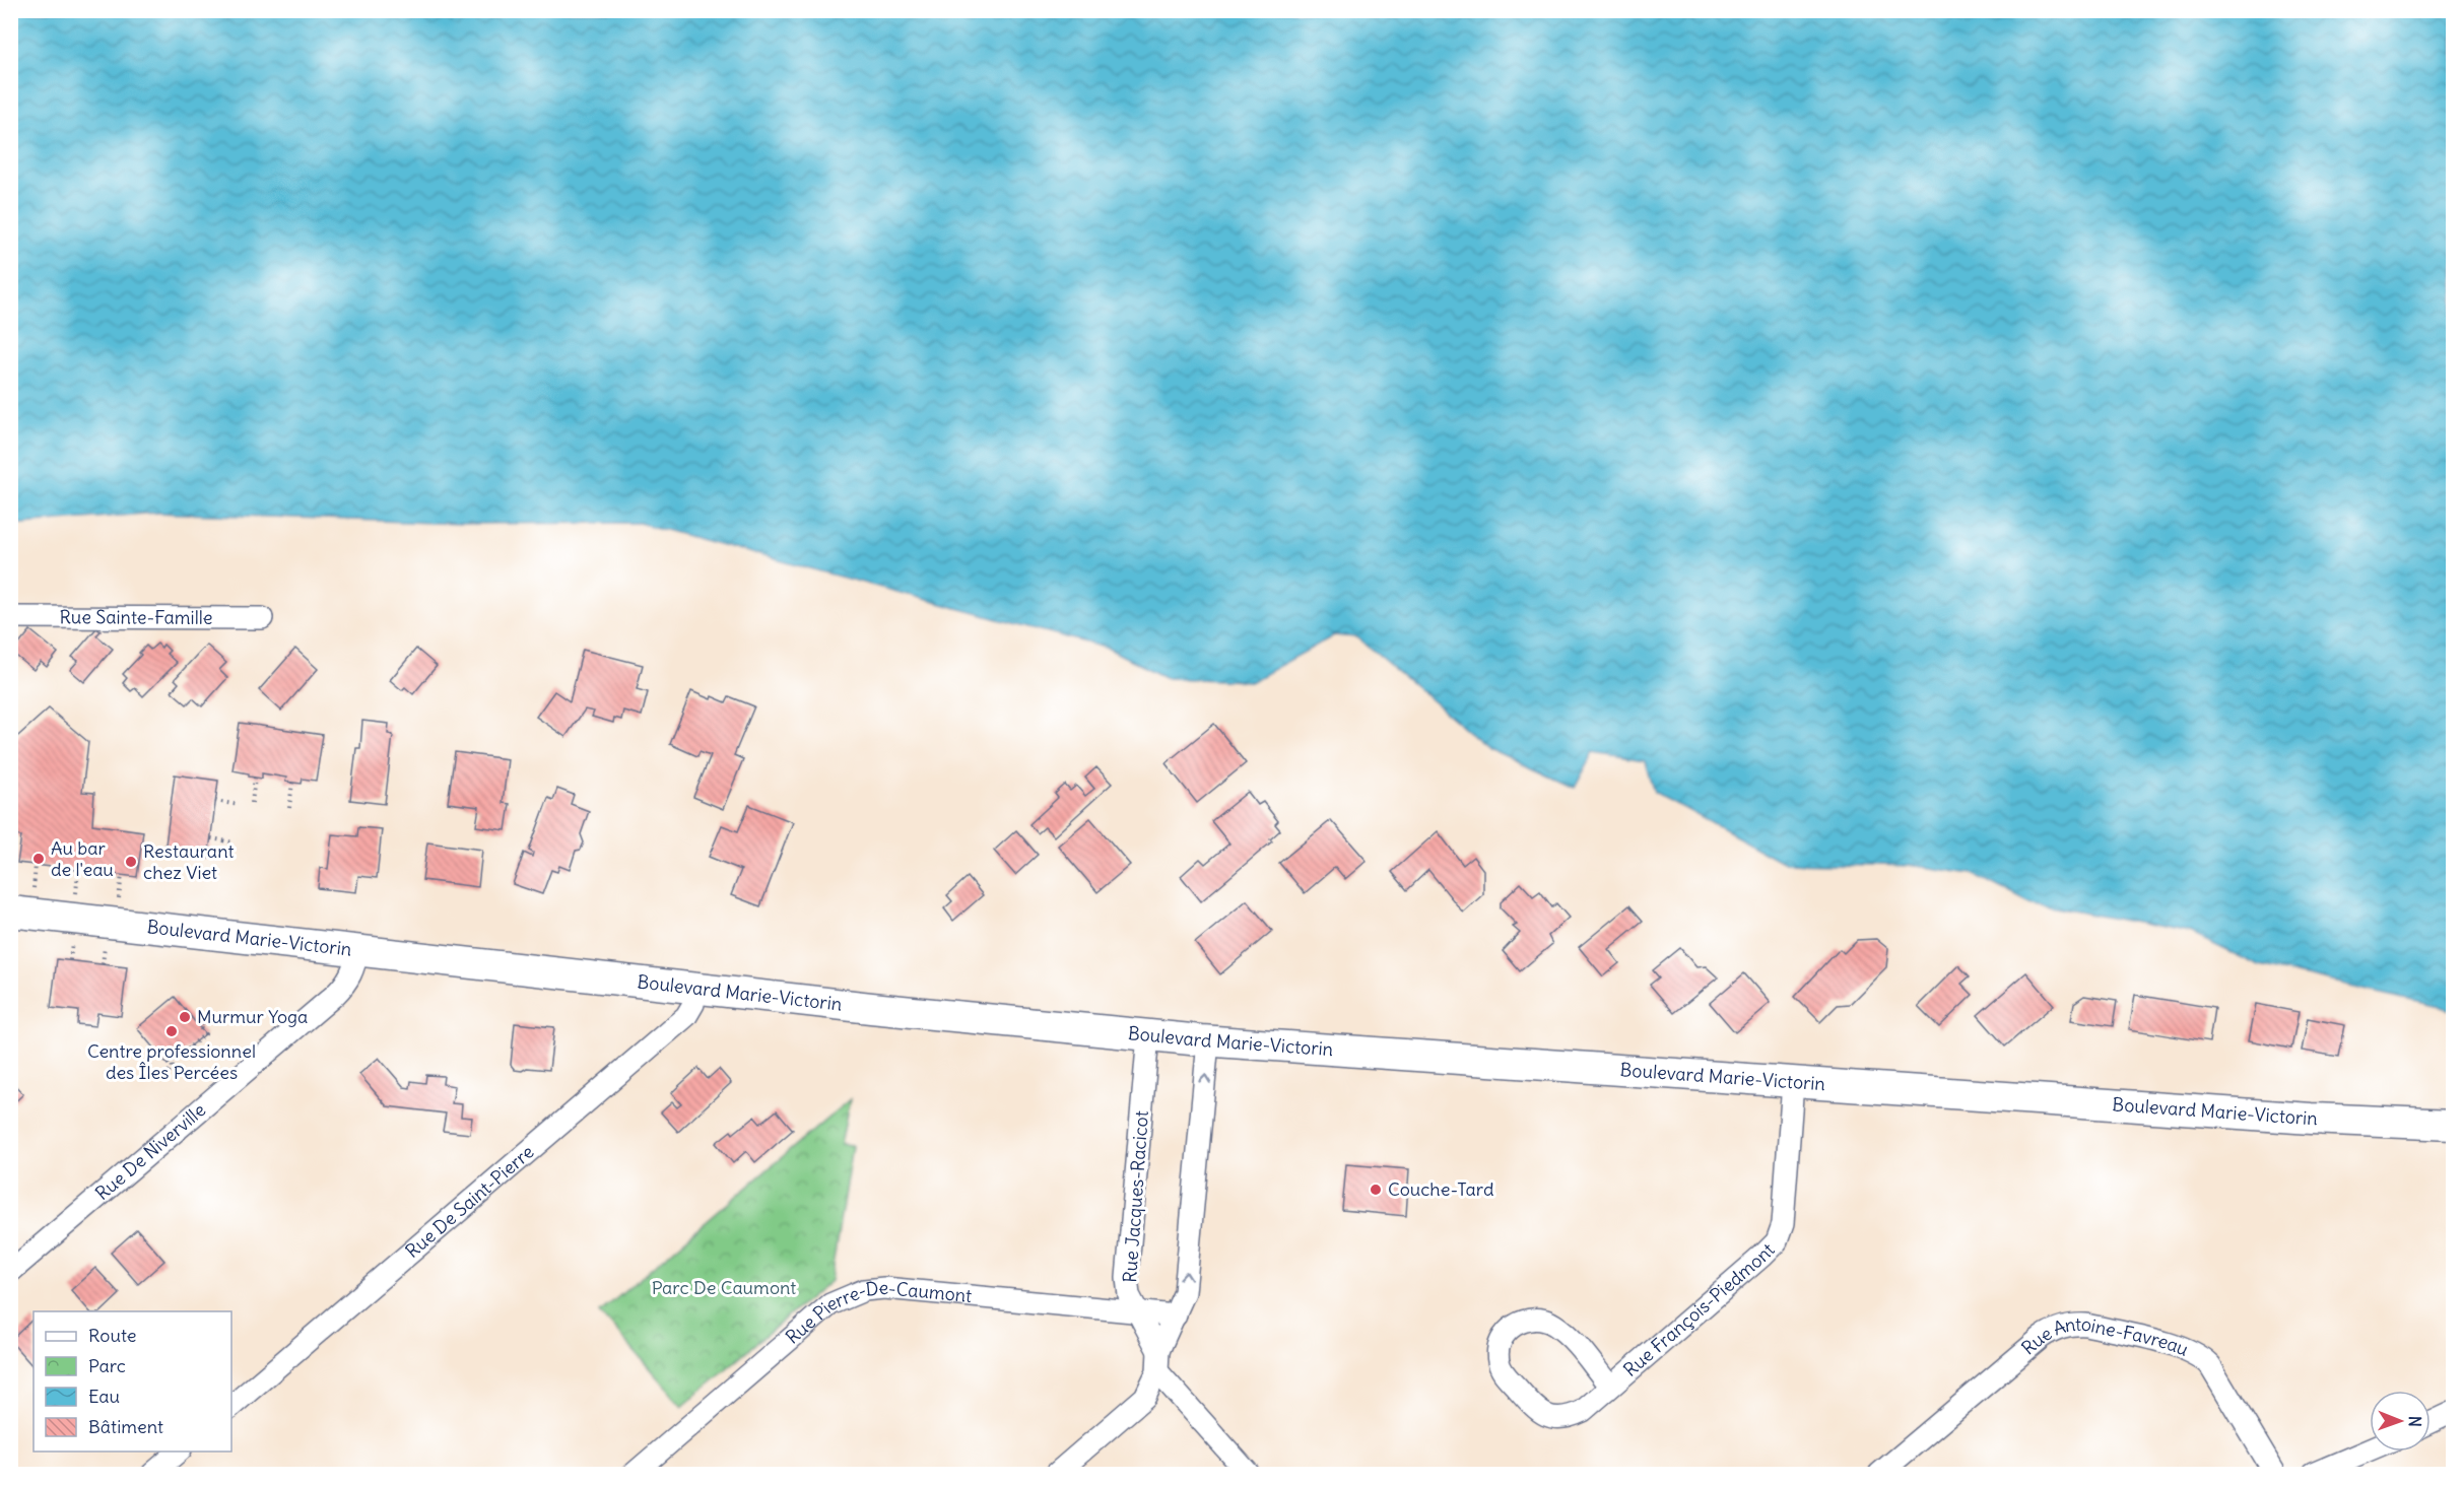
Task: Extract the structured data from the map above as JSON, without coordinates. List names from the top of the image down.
{
  "streets": {
    "street": [
      "Rue Sainte-Famille",
      "Boulevard Marie-Victorin",
      "Rue De Niverville",
      "Rue Jacques-Racicot",
      "Rue De Saint-Pierre",
      "Rue François-Piedmont",
      "Rue Pierre-De-Caumont",
      "Rue Antoine-Favreau"
    ]
  },
  "crossings": [
    ["Boulevard Marie-Victorin", "Rue De Niverville"],
    ["Boulevard Marie-Victorin", "Rue Jacques-Racicot"],
    ["Boulevard Marie-Victorin", "Rue De Saint-Pierre"],
    ["Boulevard Marie-Victorin", "Rue François-Piedmont"],
    ["Rue Jacques-Racicot", "Rue Pierre-De-Caumont"]
  ],
  "parks": ["Parc De Caumont"],
  "places": [
    "Au bar de l'eau",
    "Restaurant chez Viet",
    "Murmur Yoga",
    "Centre professionnel des Îles Percées",
    "Couche-Tard"
  ],
  "legend": [
    "Route",
    "Parc",
    "Eau",
    "Bâtiment"
  ],
  "north": "right"
}
